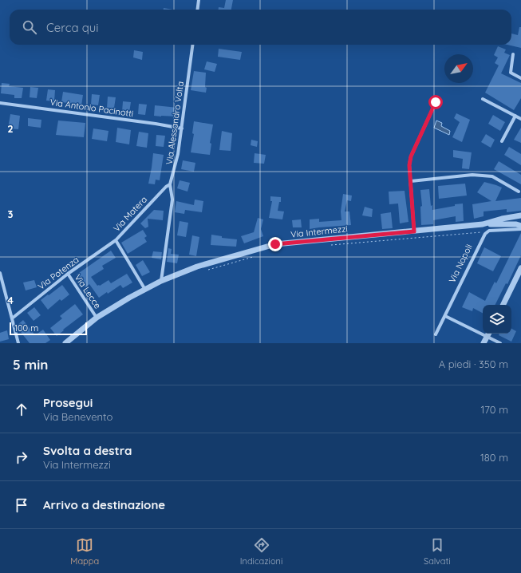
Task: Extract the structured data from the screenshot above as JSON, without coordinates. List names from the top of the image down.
{
  "streets": {
    "street": [
      "Via Antonio Pacinotti",
      "Via Alessandro Volta",
      "Via Matera",
      "Via Intermezzi",
      "Via Napoli",
      "Via Potenza",
      "Via Lecce"
    ]
  },
  "crossings": [
    ["Via Antonio Pacinotti", "Via Alessandro Volta"],
    ["Via Alessandro Volta", "Via Matera"],
    ["Via Alessandro Volta", "Via Intermezzi"],
    ["Via Matera", "Via Intermezzi"],
    ["Via Matera", "Via Potenza"],
    ["Via Intermezzi", "Via Lecce"],
    ["Via Potenza", "Via Lecce"]
  ],
  "scale_bar": "100 m",
  "north": "top right",
  "page": {
    "search": "Cerca qui",
    "scale": "100 m",
    "heading": ["5 min", "A piedi · 350 m"],
    "list": [
      ["Prosegui", "Via Benevento", "170 m"],
      ["Svolta a destra", "Via Intermezzi", "180 m"],
      "Arrivo a destinazione"
    ],
    "nav": ["Mappa", "Indicazioni", "Salvati"]
  },
  "grid": {
    "rows": ["2", "3", "4"]
  }
}
